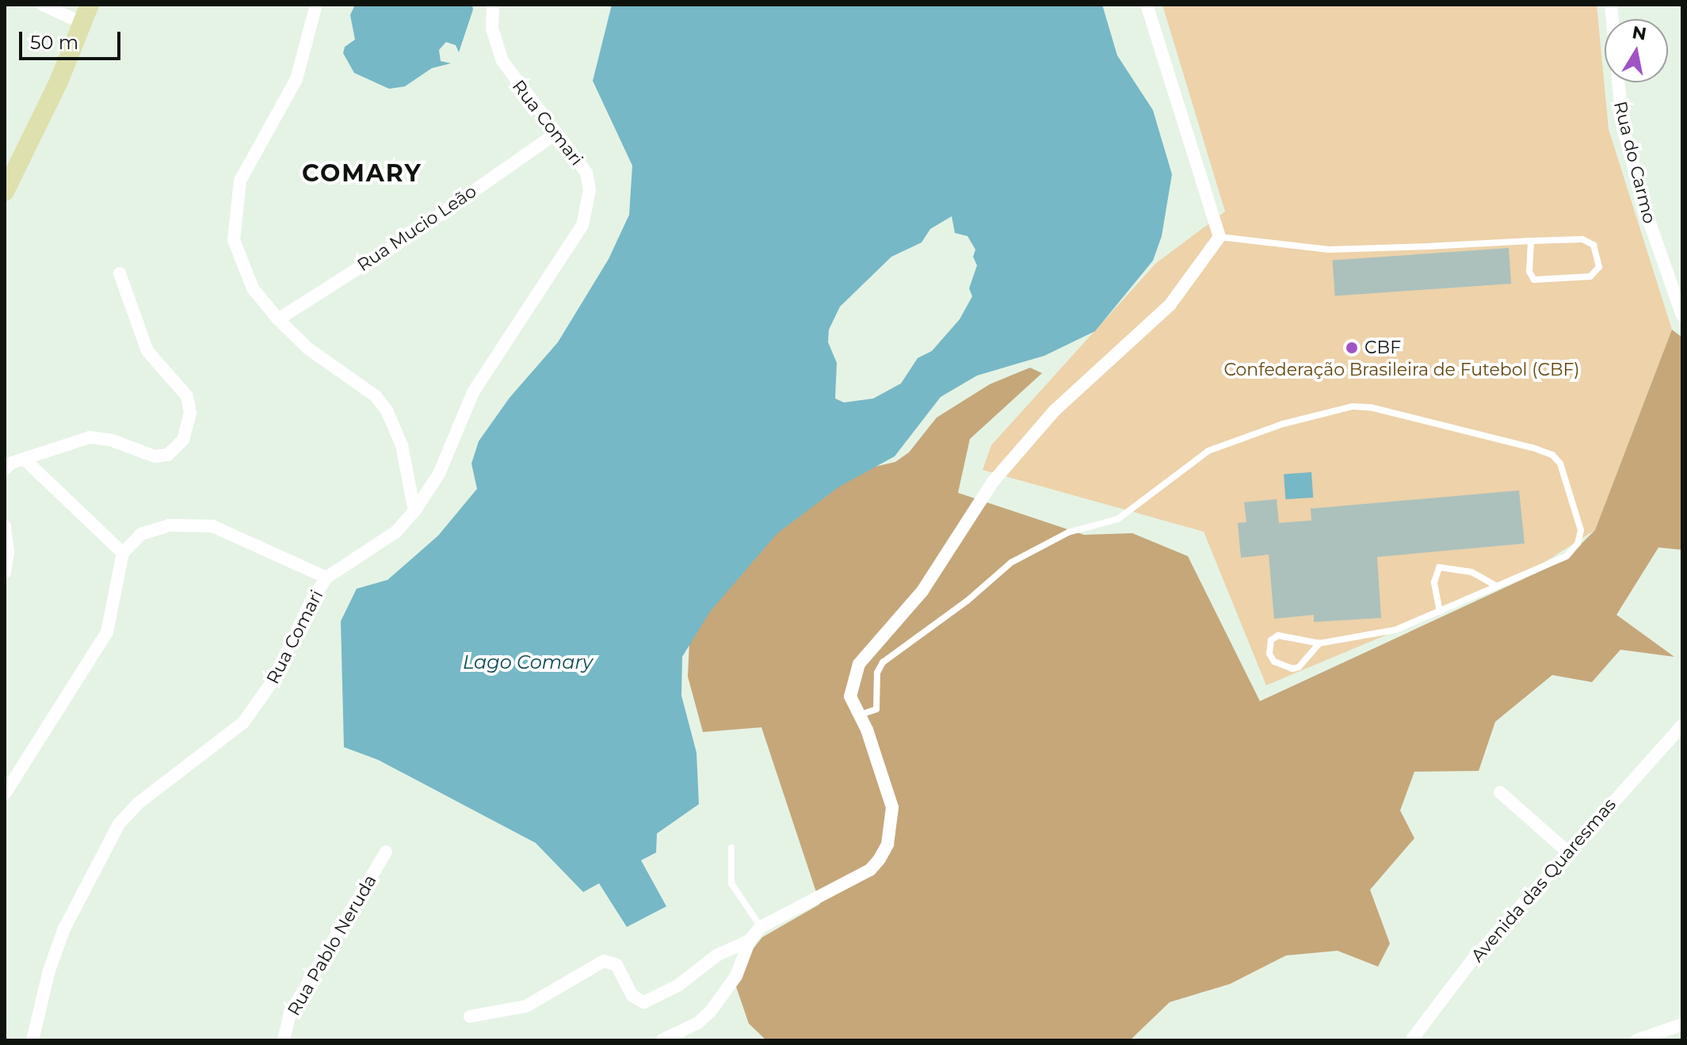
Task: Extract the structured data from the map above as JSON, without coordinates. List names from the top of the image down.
{
  "streets": {
    "street": [
      "Rua Comari",
      "Rua do Carmo",
      "Rua Mucio Leão",
      "Avenida das Quaresmas",
      "Rua Pablo Neruda"
    ]
  },
  "crossings": [
    ["Rua Comari", "Rua Mucio Leão"]
  ],
  "districts": ["COMARY"],
  "water": ["Lago Comary"],
  "parks": ["Confederação Brasileira de Futebol (CBF)"],
  "places": ["CBF"],
  "scale_bar": "50 m",
  "north": "top"
}
